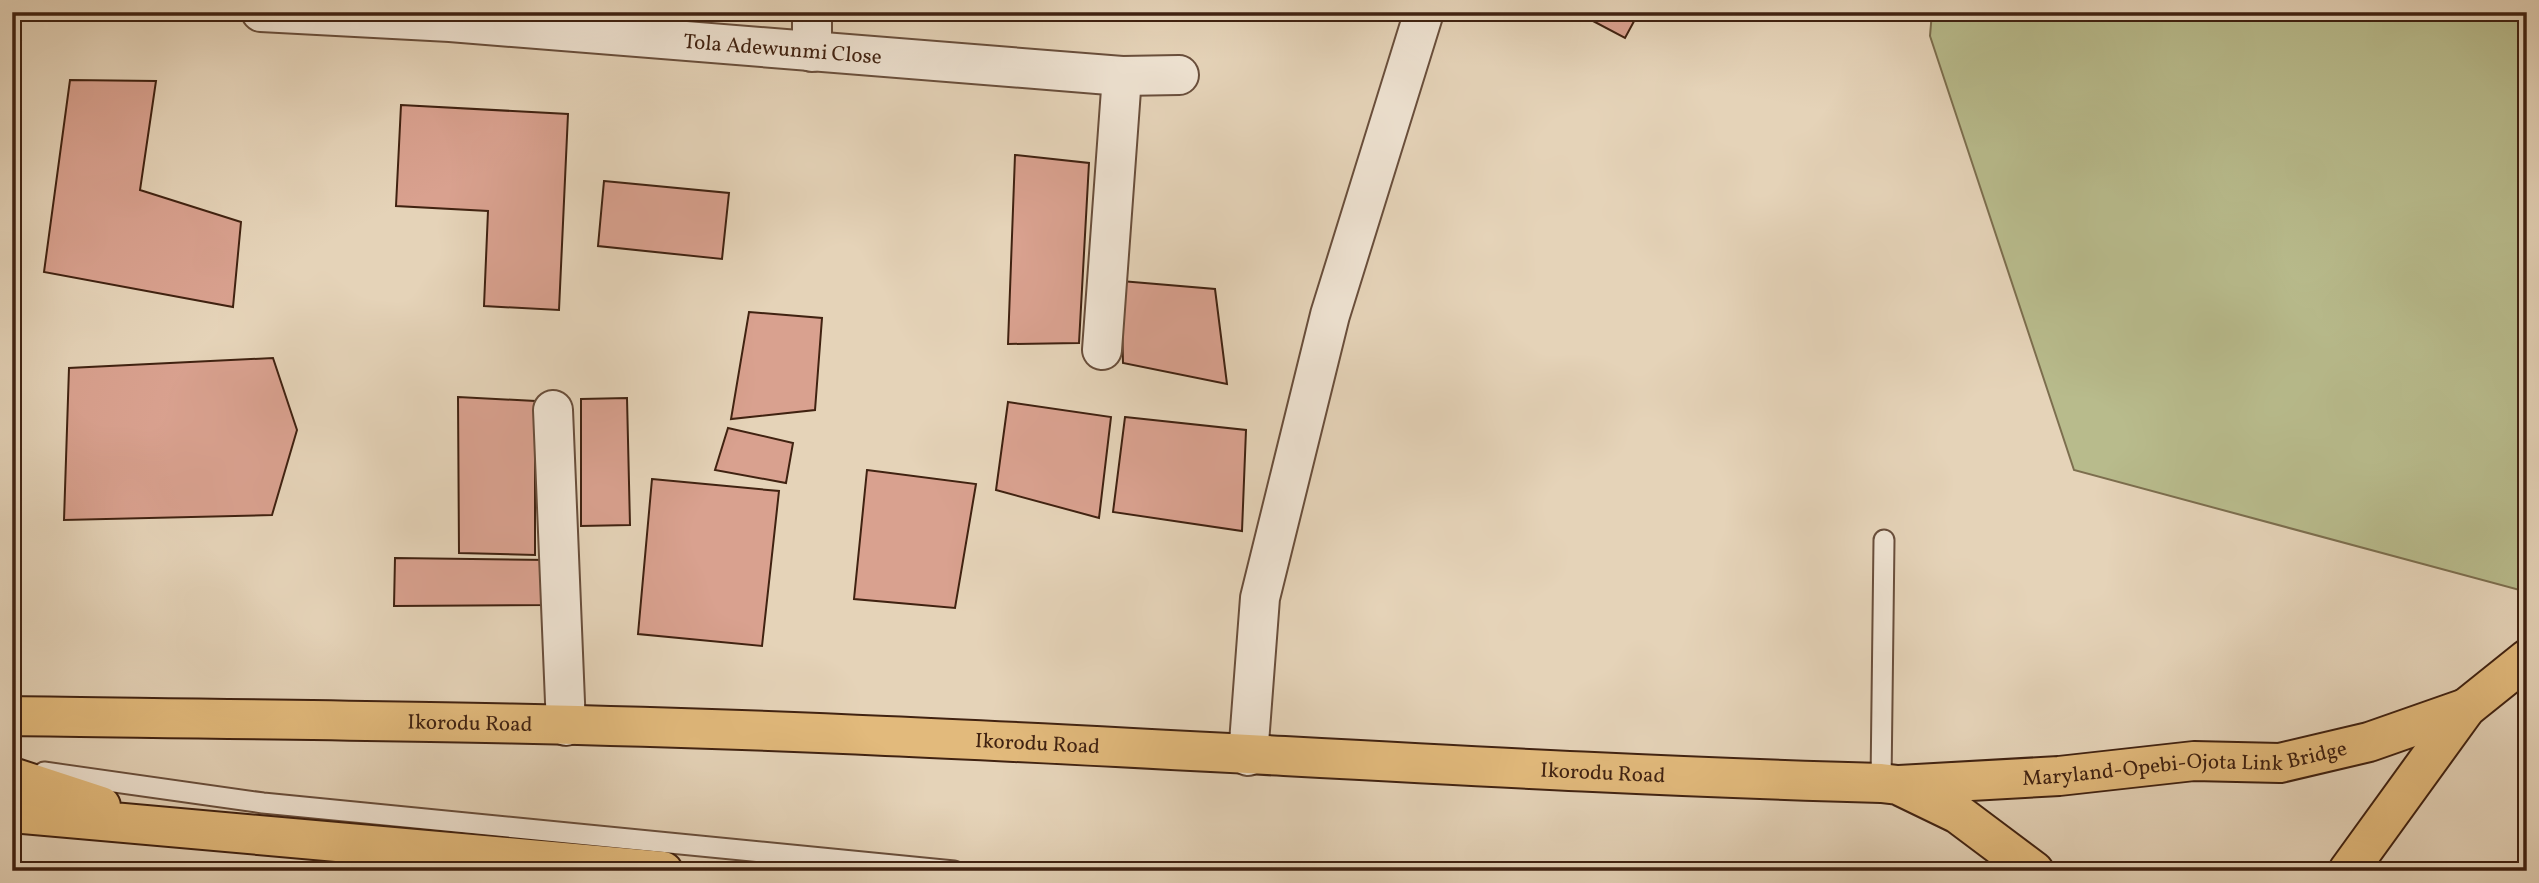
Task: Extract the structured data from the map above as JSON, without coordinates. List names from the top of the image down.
{
  "streets": {
    "main road": ["Ikorodu Road", "Maryland-Opebi-Ojota Link Bridge"],
    "street": ["Tola Adewunmi Close"]
  },
  "crossings": [
    ["Ikorodu Road", "Maryland-Opebi-Ojota Link Bridge"]
  ]
}
